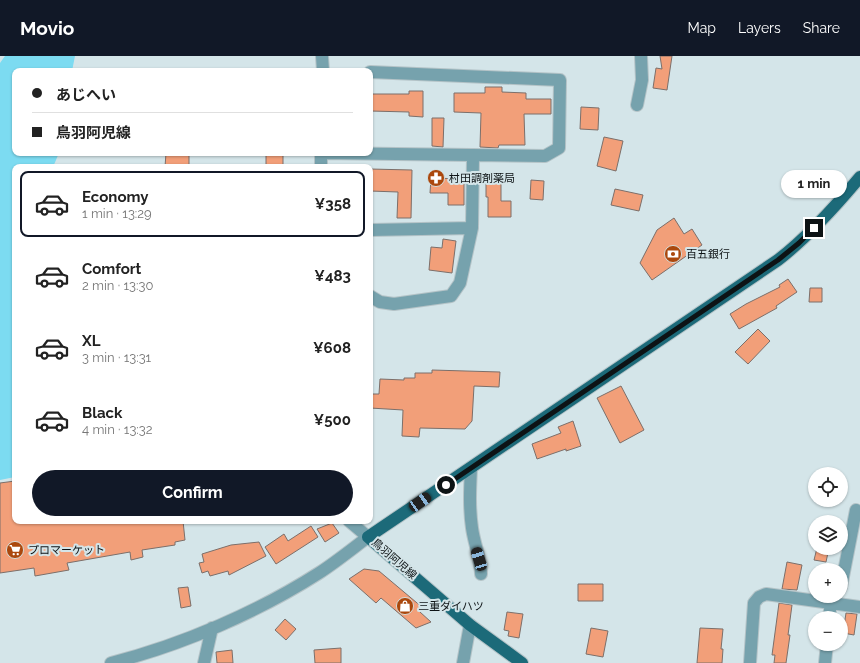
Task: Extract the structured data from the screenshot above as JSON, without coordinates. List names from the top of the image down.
{
  "streets": {
    "main road": ["鳥羽阿児線"]
  },
  "places": {
    "pharmacy": ["村田調剤薬局"],
    "bank": ["百五銀行"],
    "supermarket": ["プロマーケット"],
    "shop": ["三重ダイハツ"]
  },
  "page": {
    "header": "Movio",
    "nav": ["Map", "Layers", "Share"],
    "banner": ["あじへい", "鳥羽阿児線"],
    "bubble": "1 min",
    "list": [
      {
        "name": "Economy",
        "note": "1 min · 13:29",
        "value": "¥358"
      },
      {
        "name": "Comfort",
        "note": "2 min · 13:30",
        "value": "¥483"
      },
      {
        "name": "XL",
        "note": "3 min · 13:31",
        "value": "¥608"
      },
      {
        "name": "Black",
        "note": "4 min · 13:32",
        "value": "¥500"
      }
    ],
    "buttons": "Confirm",
    "map_buttons": ["+", "−"]
  }
}
